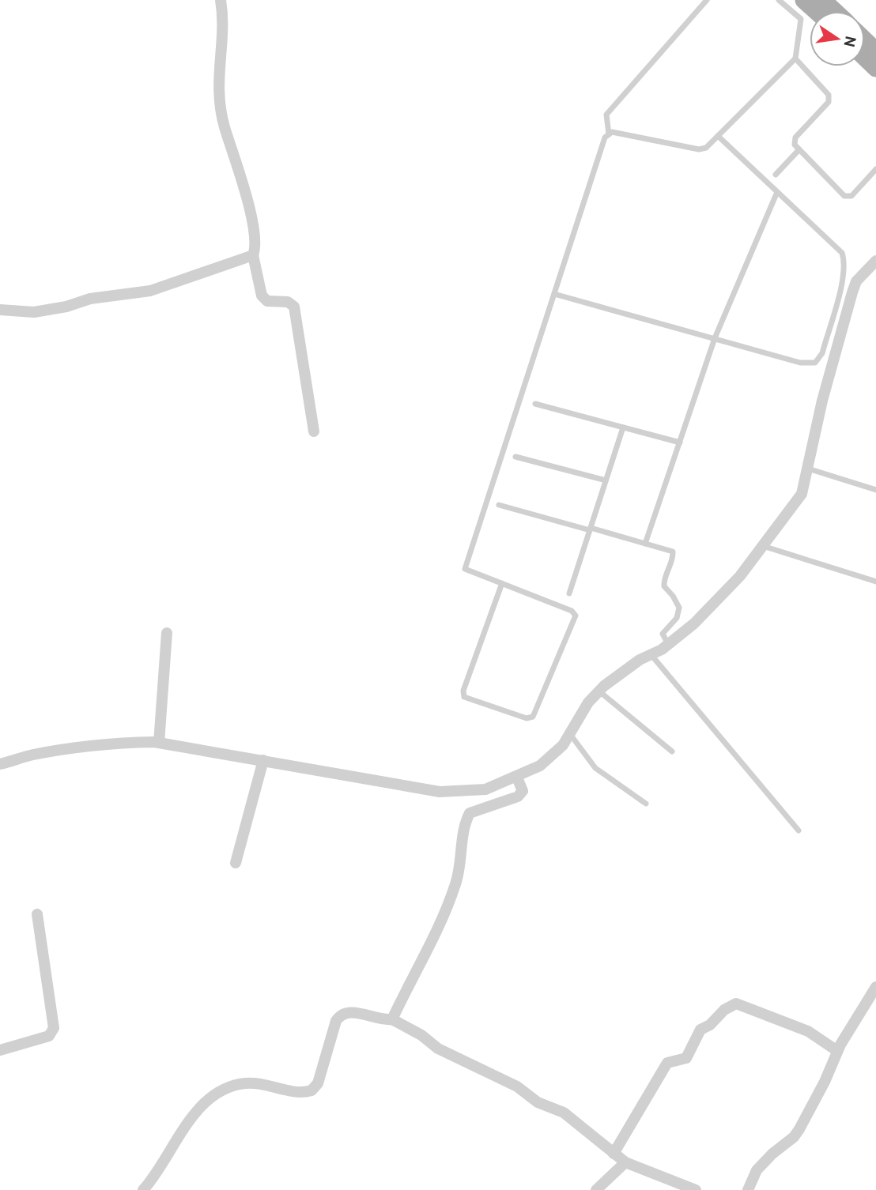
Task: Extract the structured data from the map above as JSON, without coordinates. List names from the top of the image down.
{
  "north": "right"
}
